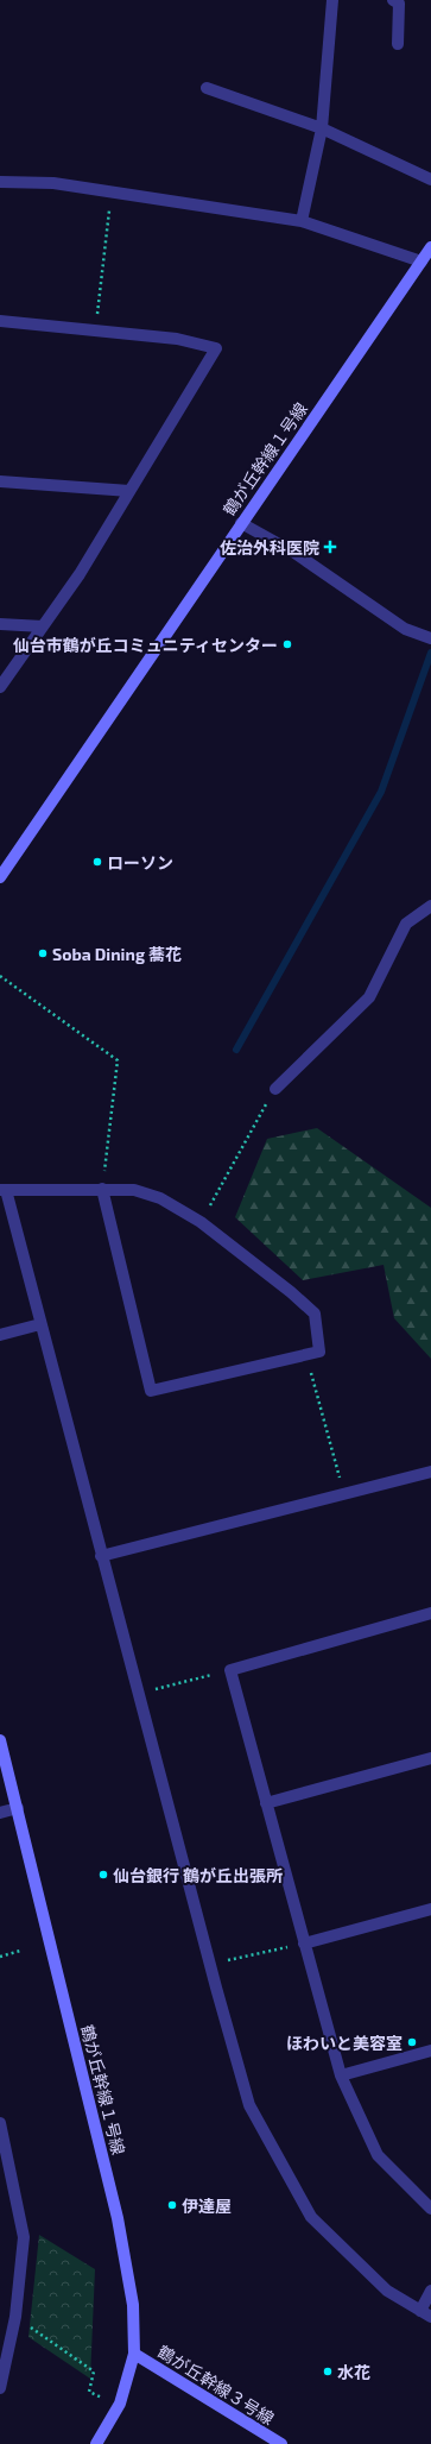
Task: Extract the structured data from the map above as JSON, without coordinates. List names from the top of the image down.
{
  "streets": {
    "street": ["鶴が丘幹線１号線", "鶴が丘幹線３号線"]
  },
  "crossings": [
    ["鶴が丘幹線１号線", "鶴が丘幹線３号線"]
  ],
  "places": {
    "health": ["佐治外科医院"],
    "other": [
      "仙台市鶴が丘コミュニティセンター",
      "ローソン",
      "Soba Dining 蕎花",
      "仙台銀行 鶴が丘出張所",
      "ほわいと美容室",
      "伊達屋",
      "水花"
    ]
  }
}
